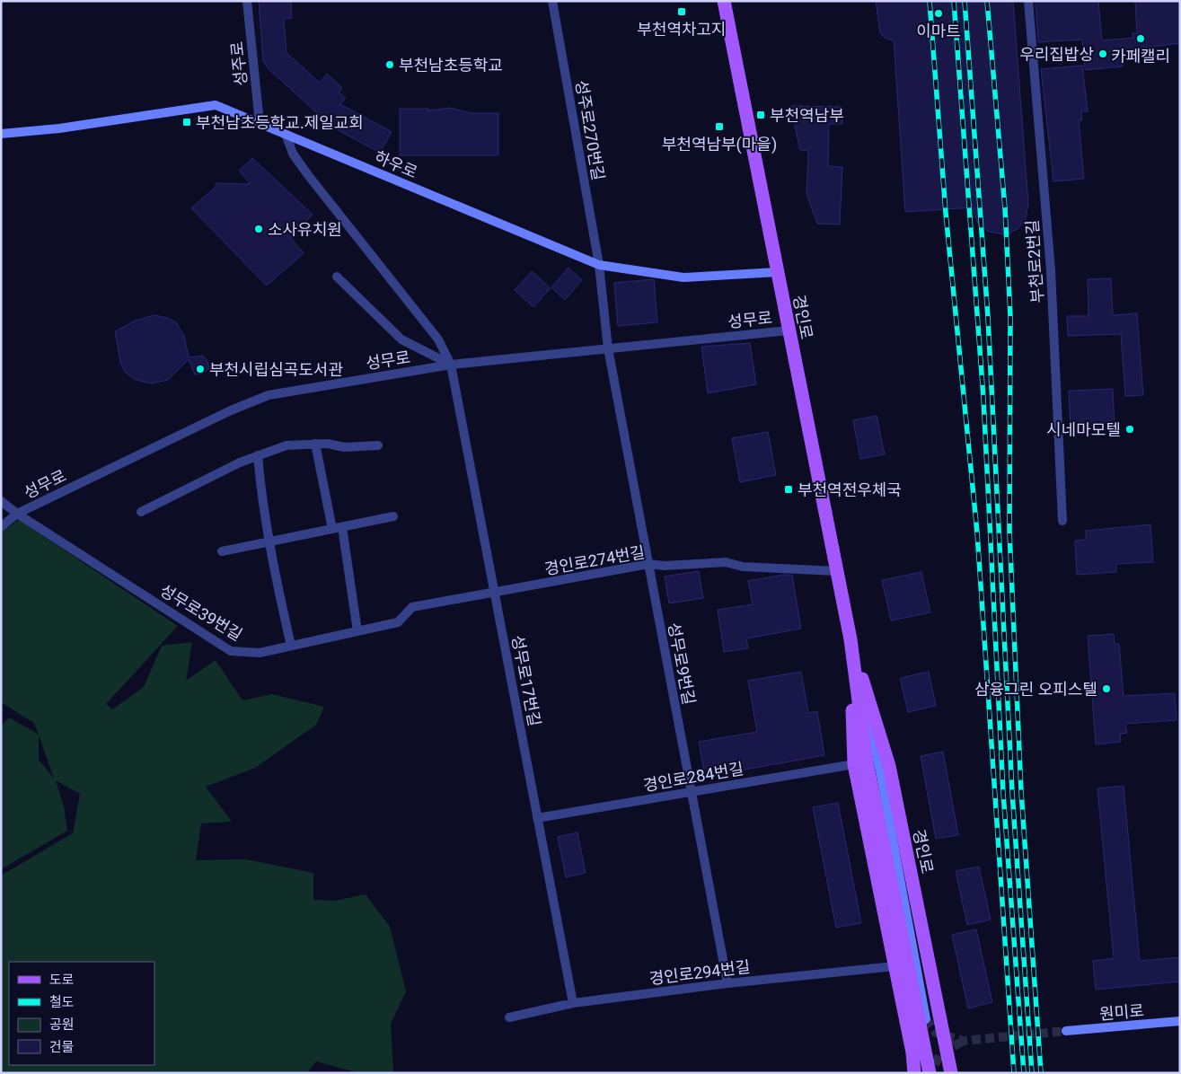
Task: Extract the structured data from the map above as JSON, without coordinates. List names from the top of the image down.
{
  "streets": {
    "main road": ["경인로"],
    "street": [
      "성주로",
      "성주로270번길",
      "하우로",
      "부천로2번길",
      "성무로",
      "경인로274번길",
      "성무로39번길",
      "성무로9번길",
      "성무로17번길",
      "경인로284번길",
      "경인로294번길",
      "원미로"
    ]
  },
  "crossings": [
    ["성주로", "하우로"],
    ["성주로270번길", "하우로"],
    ["성주로270번길", "성무로"],
    ["성주로270번길", "성무로9번길"],
    ["하우로", "경인로"],
    ["하우로", "성무로17번길"],
    ["경인로", "성무로"],
    ["경인로", "경인로274번길"],
    ["경인로", "경인로284번길"],
    ["경인로", "경인로294번길"],
    ["성무로", "성무로39번길"],
    ["성무로", "성무로9번길"],
    ["성무로", "성무로17번길"],
    ["경인로274번길", "성무로39번길"],
    ["경인로274번길", "성무로9번길"],
    ["경인로274번길", "성무로17번길"],
    ["성무로9번길", "경인로284번길"],
    ["성무로9번길", "경인로294번길"],
    ["성무로17번길", "경인로284번길"],
    ["성무로17번길", "경인로294번길"]
  ],
  "places": {
    "transit": [
      "부천역차고지",
      "부천역남부",
      "부천남초등학교.제일교회",
      "부천역남부(마을)",
      "부천역전우체국"
    ],
    "other": [
      "이마트",
      "카페캘리",
      "우리집밥상",
      "부천남초등학교",
      "소사유치원",
      "부천시립심곡도서관",
      "시네마모텔",
      "삼융그린 오피스텔"
    ]
  },
  "legend": [
    "도로",
    "철도",
    "공원",
    "건물"
  ]
}
